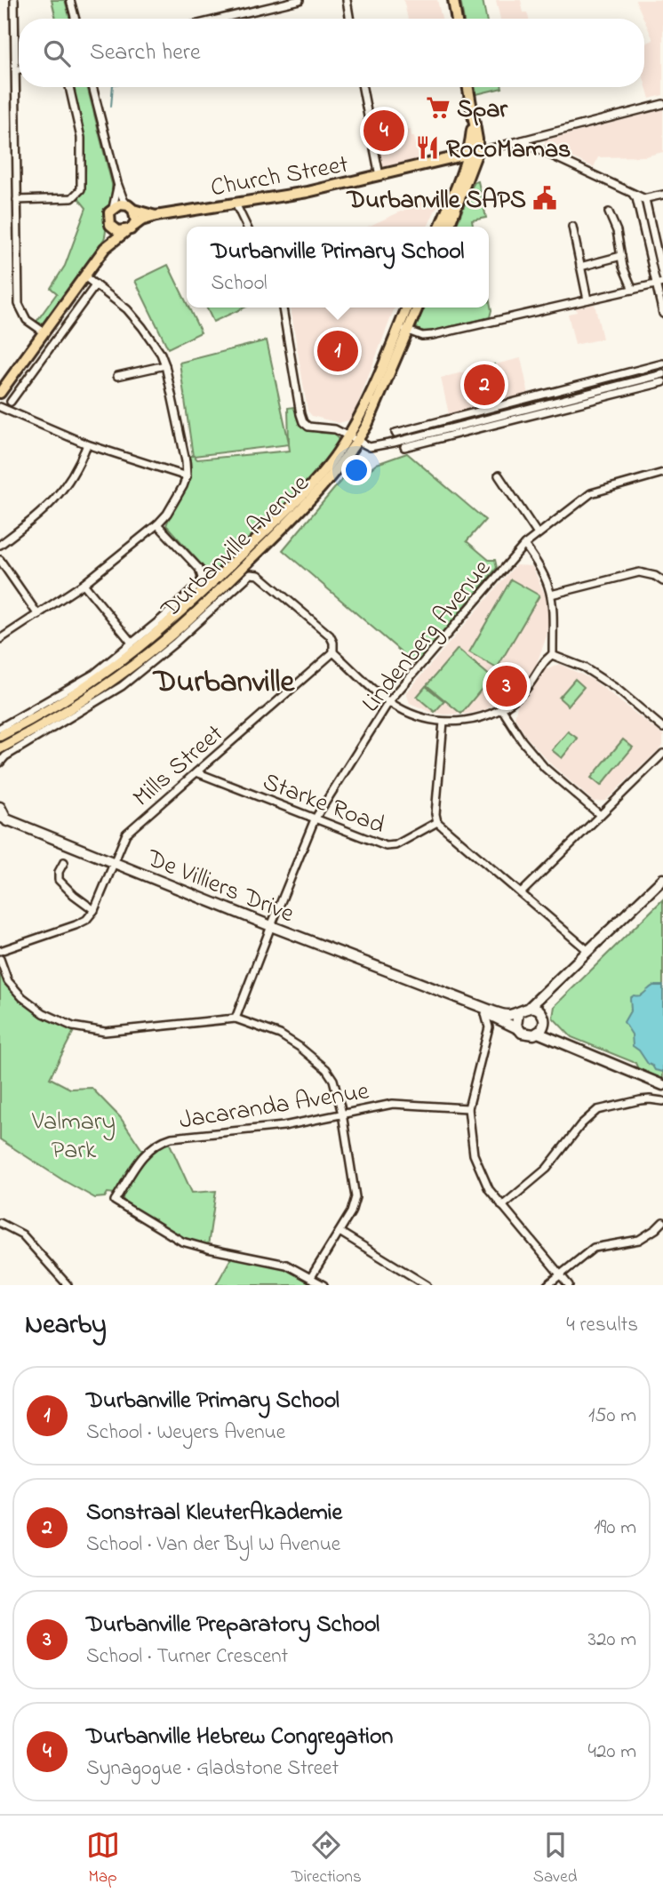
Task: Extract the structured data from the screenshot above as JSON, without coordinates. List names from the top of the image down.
{
  "streets": {
    "main road": ["Church Street", "Durbanville Avenue"],
    "street": [
      "Lindenberg Avenue",
      "Mills Street",
      "Starke Road",
      "De Villiers Drive",
      "Jacaranda Avenue"
    ]
  },
  "crossings": [
    ["Lindenberg Avenue", "Starke Road"],
    ["Lindenberg Avenue", "De Villiers Drive"],
    ["Mills Street", "Starke Road"],
    ["Mills Street", "De Villiers Drive"]
  ],
  "districts": ["Durbanville"],
  "parks": ["Valmary Park"],
  "places": {
    "supermarket": ["Spar"],
    "restaurant": ["RocoMamas"],
    "public building": ["Durbanville SAPS"]
  },
  "page": {
    "search": "Search here",
    "pins": [
      "4",
      "1",
      "2",
      "3"
    ],
    "popup": ["Durbanville Primary School", "School"],
    "heading": ["Nearby", "4 results"],
    "list": [
      {
        "mark": "1",
        "name": "Durbanville Primary School",
        "note": "School · Weyers Avenue",
        "value": "150 m"
      },
      {
        "mark": "2",
        "name": "Sonstraal KleuterAkademie",
        "note": "School · Van der Byl W Avenue",
        "value": "190 m"
      },
      {
        "mark": "3",
        "name": "Durbanville Preparatory School",
        "note": "School · Turner Crescent",
        "value": "320 m"
      },
      {
        "mark": "4",
        "name": "Durbanville Hebrew Congregation",
        "note": "Synagogue · Gladstone Street",
        "value": "420 m"
      }
    ],
    "nav": ["Map", "Directions", "Saved"]
  }
}
